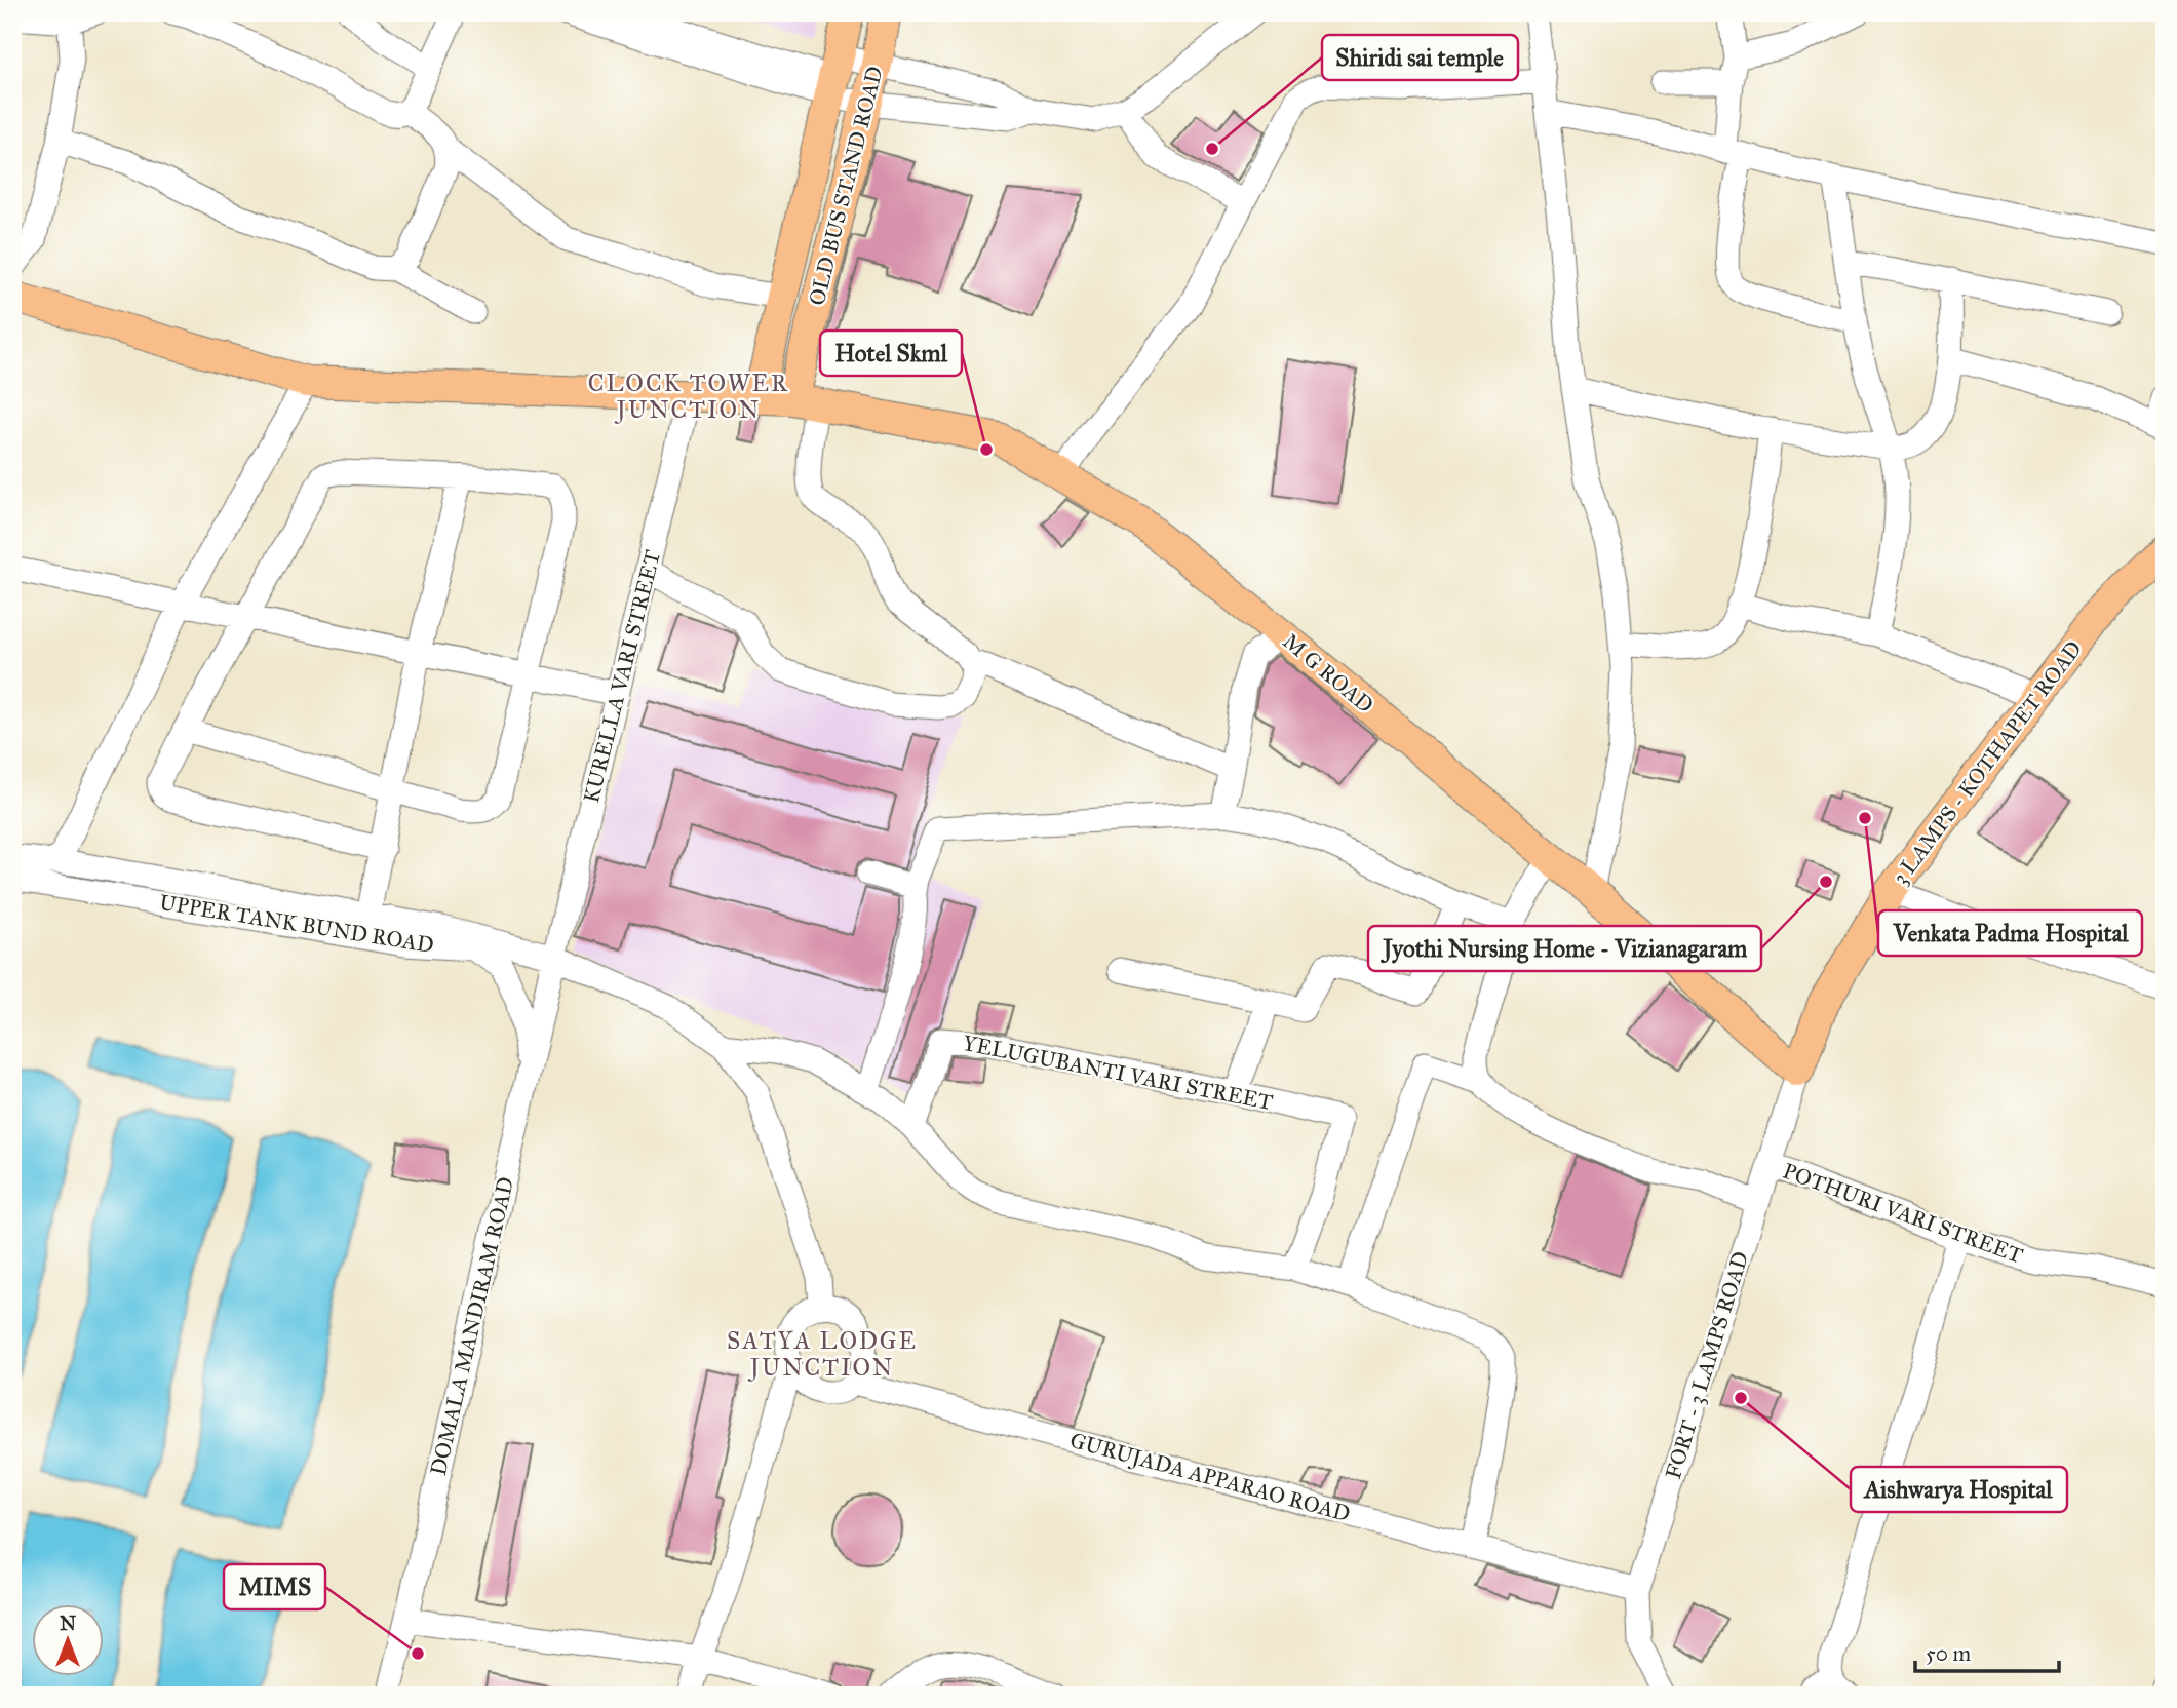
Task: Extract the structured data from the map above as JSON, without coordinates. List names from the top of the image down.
{
  "streets": {
    "main road": ["OLD BUS STAND ROAD", "M G ROAD", "3 LAMPS - KOTHAPET ROAD"],
    "street": [
      "KURELLA VARI STREET",
      "UPPER TANK BUND ROAD",
      "YELUGUBANTI VARI STREET",
      "POTHURI VARI STREET",
      "DOMALA MANDIRAM ROAD",
      "FORT - 3 LAMPS ROAD",
      "GURUJADA APPARAO ROAD"
    ]
  },
  "crossings": [
    ["OLD BUS STAND ROAD", "M G ROAD"],
    ["M G ROAD", "KURELLA VARI STREET"],
    ["M G ROAD", "3 LAMPS - KOTHAPET ROAD"],
    ["M G ROAD", "FORT - 3 LAMPS ROAD"],
    ["KURELLA VARI STREET", "UPPER TANK BUND ROAD"],
    ["KURELLA VARI STREET", "DOMALA MANDIRAM ROAD"],
    ["3 LAMPS - KOTHAPET ROAD", "FORT - 3 LAMPS ROAD"],
    ["UPPER TANK BUND ROAD", "DOMALA MANDIRAM ROAD"],
    ["POTHURI VARI STREET", "FORT - 3 LAMPS ROAD"],
    ["FORT - 3 LAMPS ROAD", "GURUJADA APPARAO ROAD"]
  ],
  "districts": ["CLOCK TOWER JUNCTION", "SATYA LODGE JUNCTION"],
  "places": [
    "Shiridi sai temple",
    "Hotel Skml",
    "Venkata Padma Hospital",
    "Jyothi Nursing Home - Vizianagaram",
    "Aishwarya Hospital",
    "MIMS"
  ],
  "scale_bar": "50 m",
  "north": "top"
}
